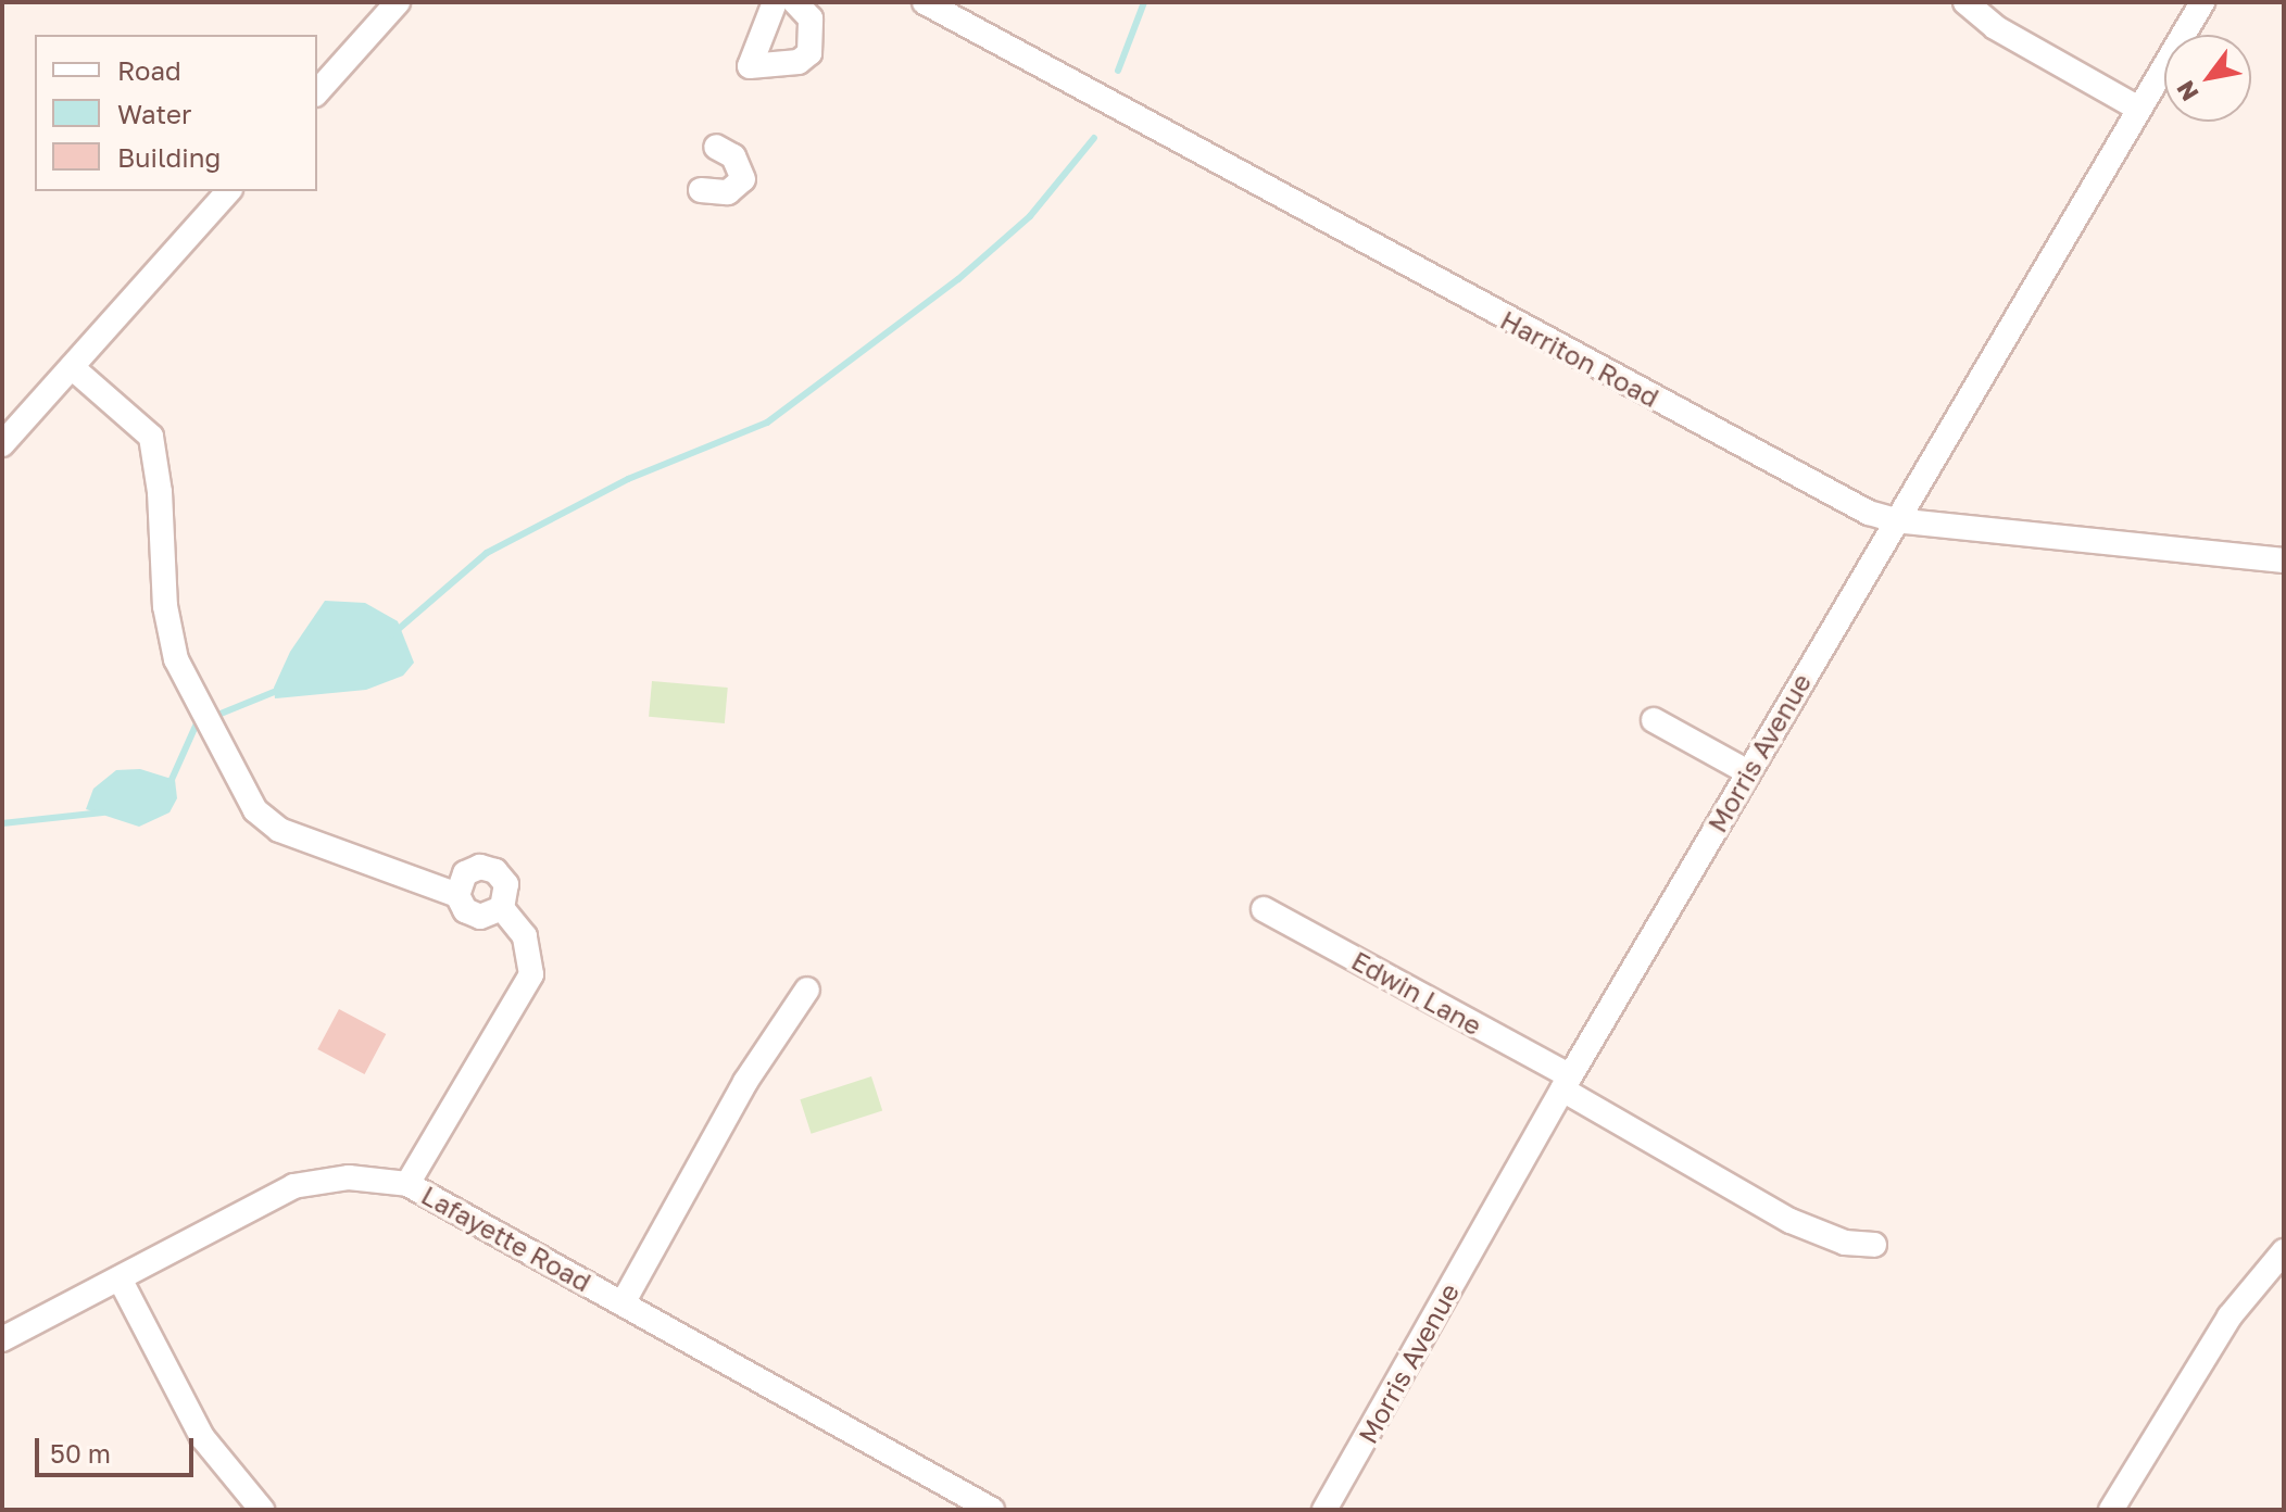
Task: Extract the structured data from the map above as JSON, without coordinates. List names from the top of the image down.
{
  "streets": {
    "street": [
      "Harriton Road",
      "Morris Avenue",
      "Edwin Lane",
      "Lafayette Road"
    ]
  },
  "crossings": [
    ["Harriton Road", "Morris Avenue"],
    ["Morris Avenue", "Edwin Lane"]
  ],
  "legend": ["Road", "Water", "Building"],
  "scale_bar": "50 m",
  "north": "bottom left"
}
